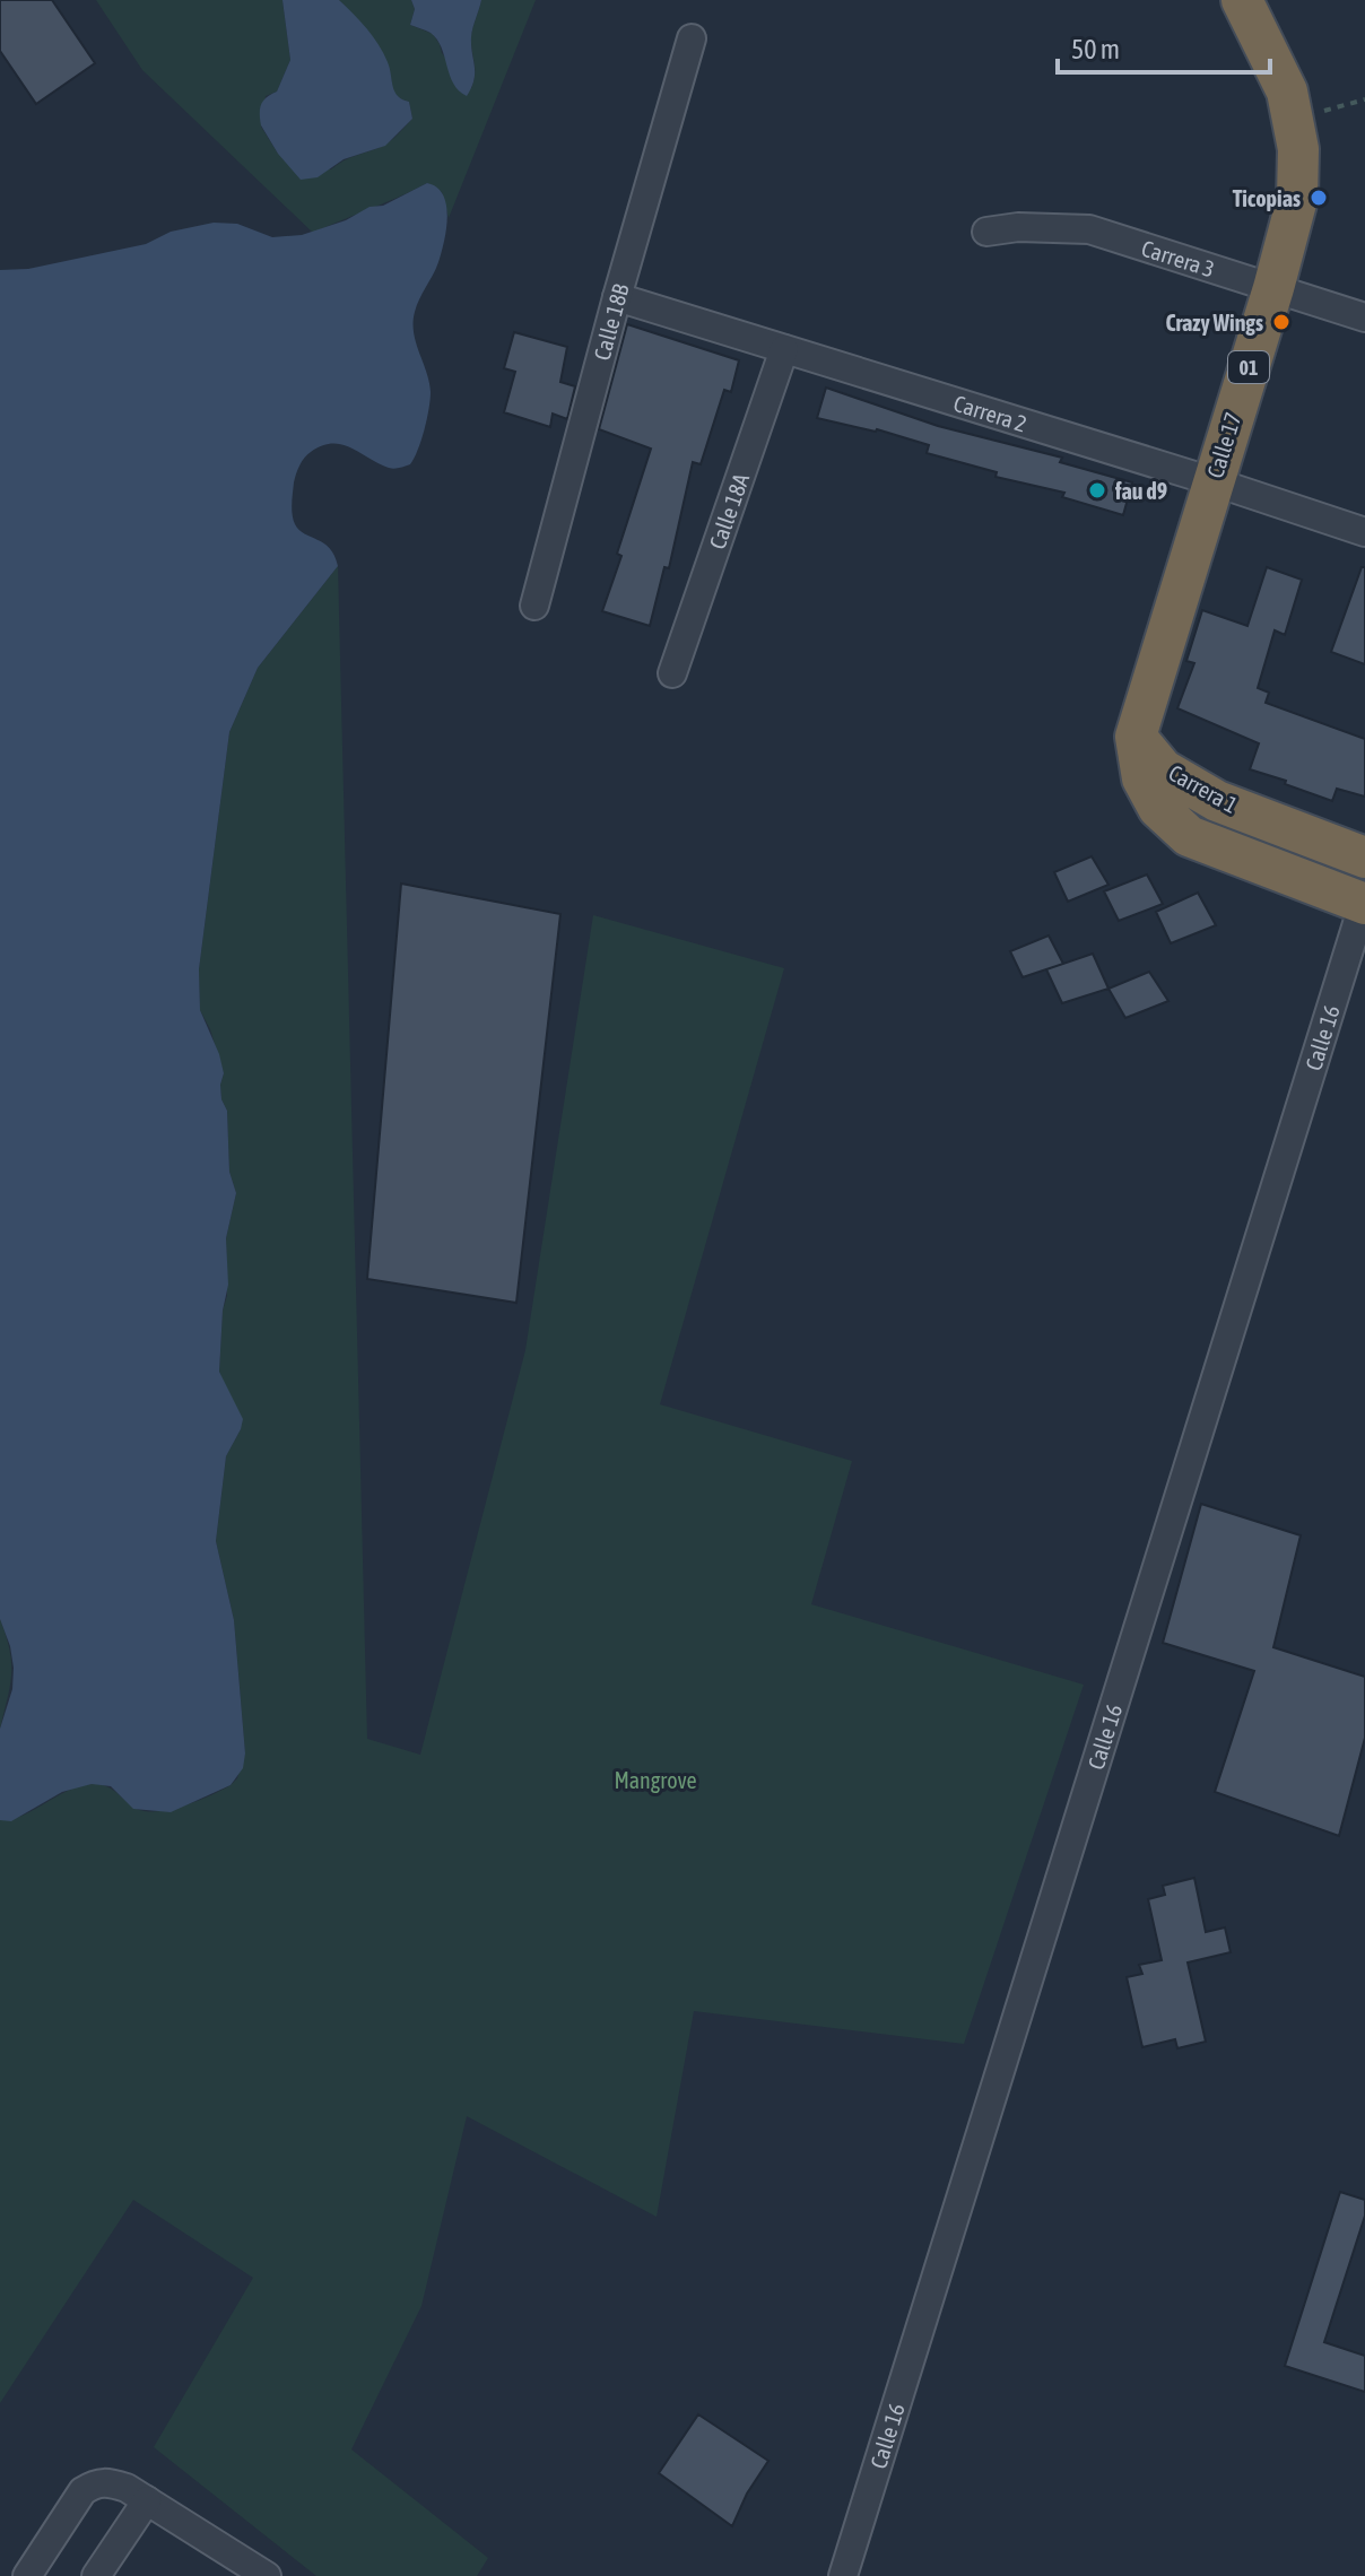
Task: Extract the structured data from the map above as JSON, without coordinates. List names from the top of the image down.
{
  "streets": {
    "highway": ["01", "Calle 17", "Carrera 1"],
    "street": [
      "Carrera 3",
      "Calle 18B",
      "Carrera 2",
      "Calle 18A",
      "Calle 16"
    ]
  },
  "crossings": [
    ["Carrera 3", "Calle 17"],
    ["Calle 18B", "Carrera 2"],
    ["Carrera 2", "Calle 17"],
    ["Carrera 2", "Calle 18A"],
    ["Calle 17", "Carrera 1"],
    ["Carrera 1", "Calle 16"]
  ],
  "parks": ["Mangrove"],
  "places": ["Ticopias", "Crazy Wings", "fau d9"],
  "scale_bar": "50 m"
}
